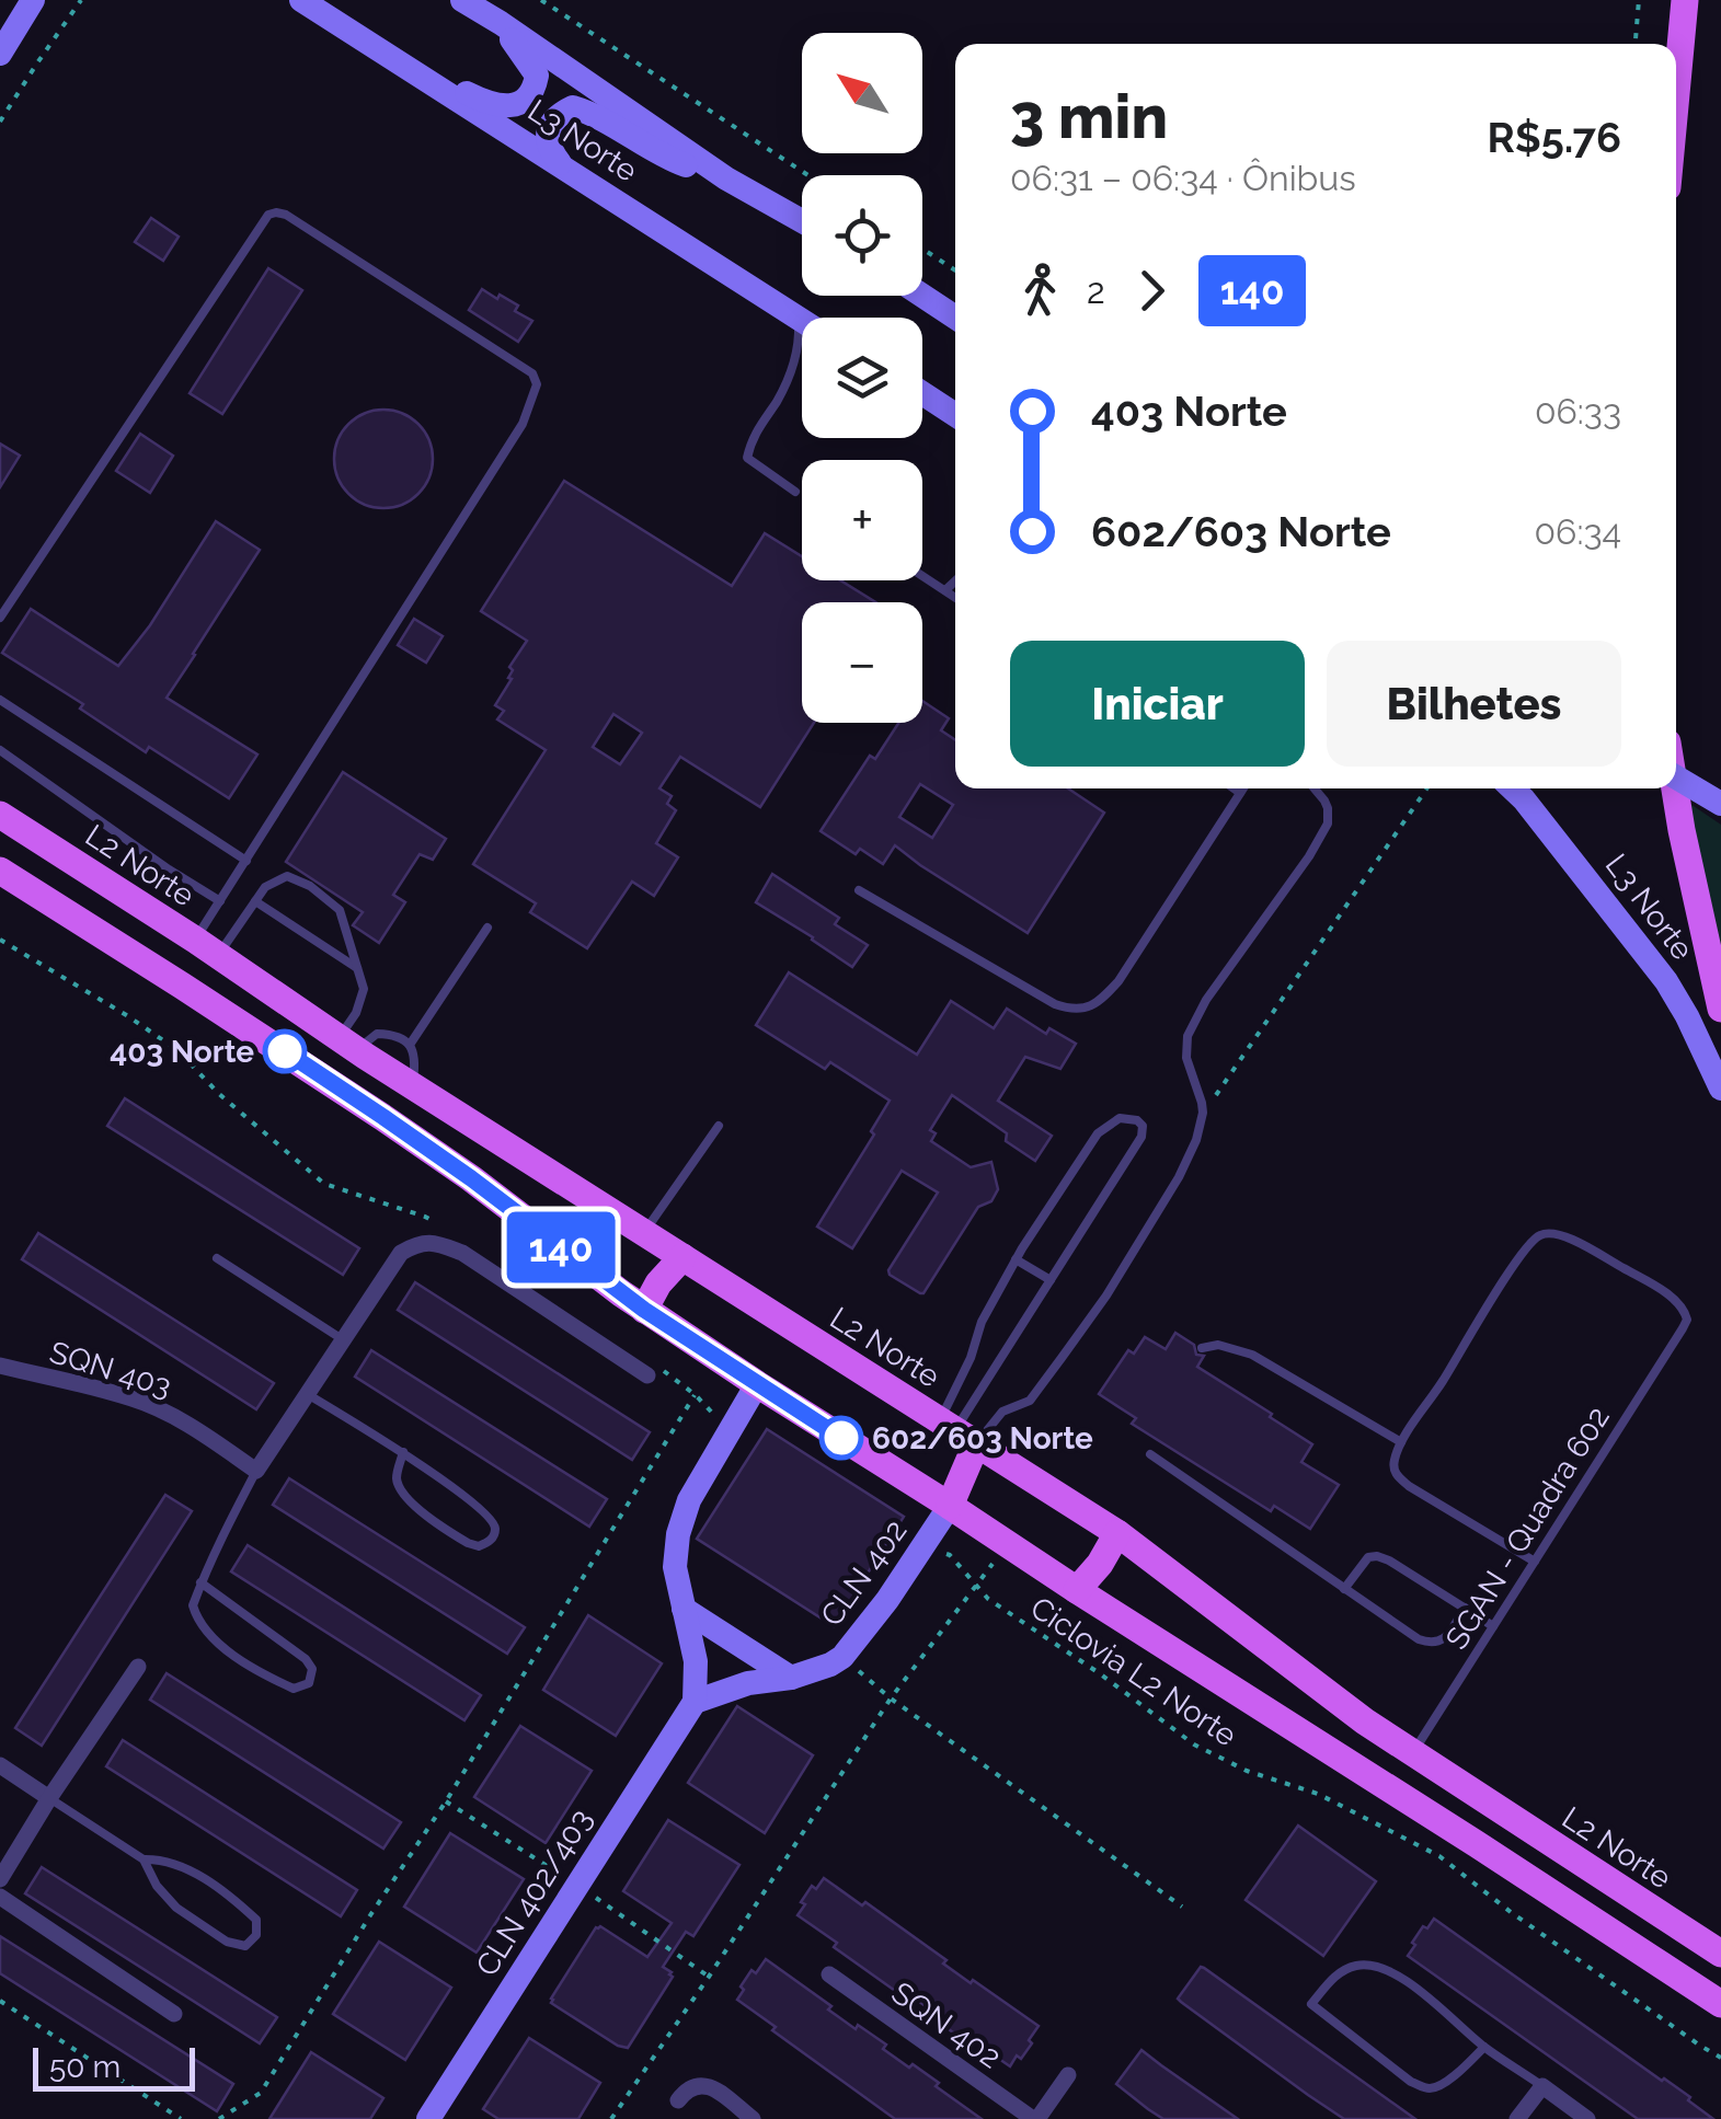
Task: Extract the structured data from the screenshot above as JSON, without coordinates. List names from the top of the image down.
{
  "streets": {
    "main road": [
      "L3 Norte",
      "L2 Norte",
      "CLN 402",
      "CLN 402/403"
    ],
    "street": ["SQN 403", "SQN 402"],
    "lane": ["SGAN - Quadra 602"],
    "path": ["Ciclovia L2 Norte"]
  },
  "crossings": [
    ["L2 Norte", "SGAN - Quadra 602"],
    ["CLN 402", "Ciclovia L2 Norte"],
    ["CLN 402", "CLN 402/403"]
  ],
  "places": ["403 Norte", "602/603 Norte"],
  "lines": ["bus line 140"],
  "scale_bar": "50 m",
  "north": "top left",
  "page": {
    "on_map": "140",
    "map_buttons": ["+", "−"],
    "heading": ["3 min", "06:31 – 06:34 · Ônibus", "R$5.76"],
    "legs": ["2", "140"],
    "list": [
      {
        "name": "403 Norte",
        "value": "06:33"
      },
      {
        "name": "602/603 Norte",
        "value": "06:34"
      }
    ],
    "buttons": ["Iniciar", "Bilhetes"],
    "scale": "50 m"
  }
}
